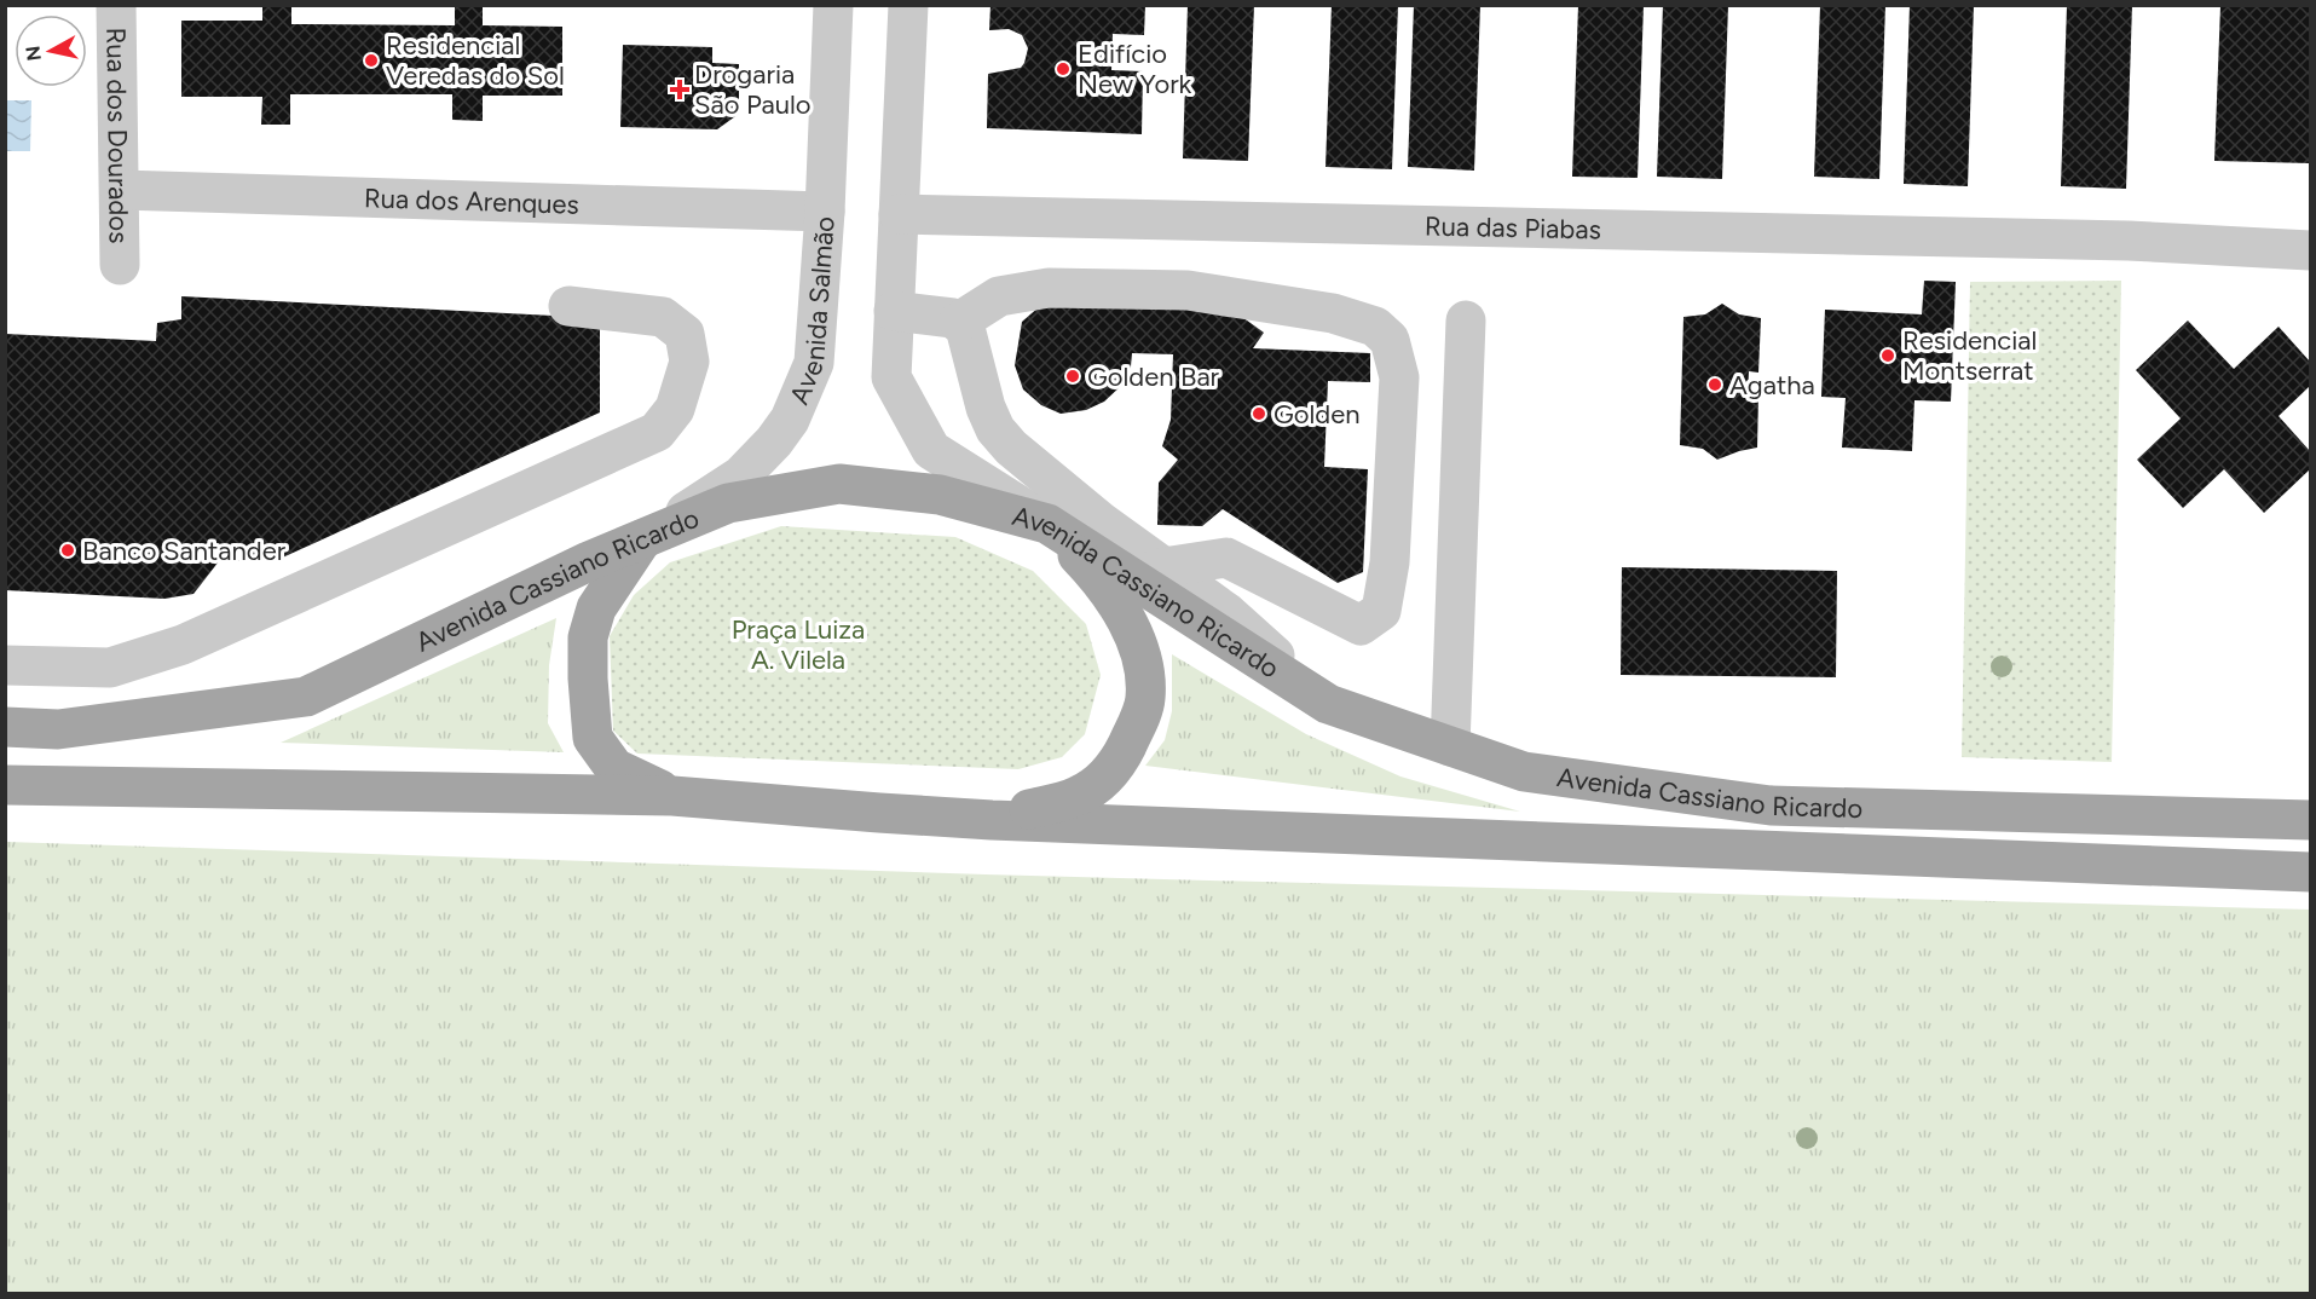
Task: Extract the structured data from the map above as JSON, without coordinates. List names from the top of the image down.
{
  "streets": {
    "main road": ["Avenida Cassiano Ricardo"],
    "street": [
      "Rua dos Dourados",
      "Rua dos Arenques",
      "Rua das Piabas",
      "Avenida Salmão"
    ]
  },
  "crossings": [
    ["Rua dos Dourados", "Rua dos Arenques"],
    ["Rua dos Arenques", "Avenida Salmão"],
    ["Avenida Salmão", "Avenida Cassiano Ricardo"]
  ],
  "parks": ["Praça Luiza A. Vilela"],
  "places": {
    "other": [
      "Residencial Veredas do Sol",
      "Edifício New York",
      "Residencial Montserrat",
      "Golden Bar",
      "Agatha",
      "Golden",
      "Banco Santander"
    ],
    "health": ["Drogaria São Paulo"]
  },
  "north": "left"
}
